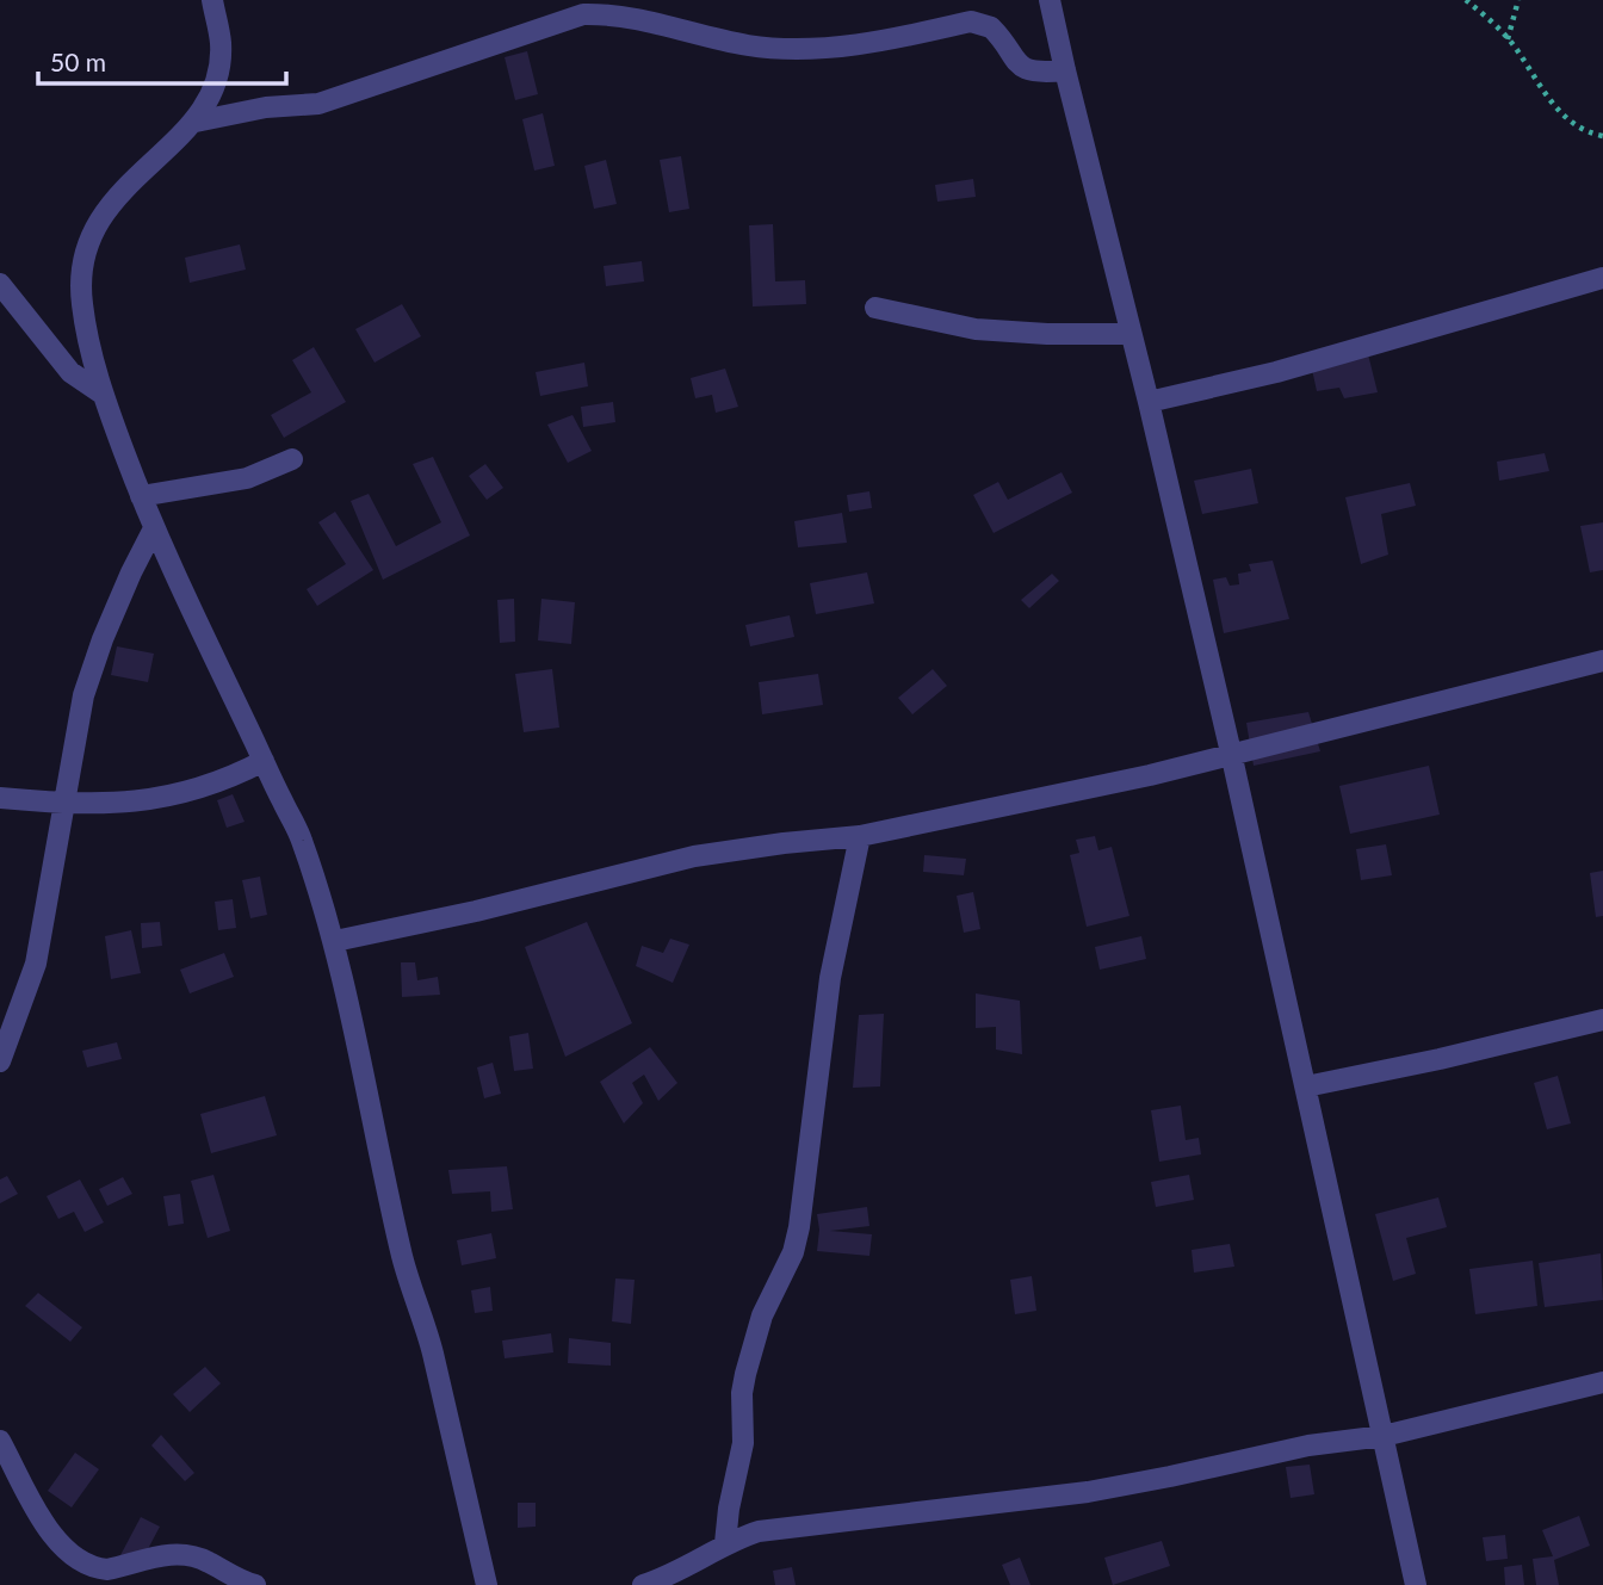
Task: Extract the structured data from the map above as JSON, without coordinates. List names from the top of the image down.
{
  "scale_bar": "50 m"
}
